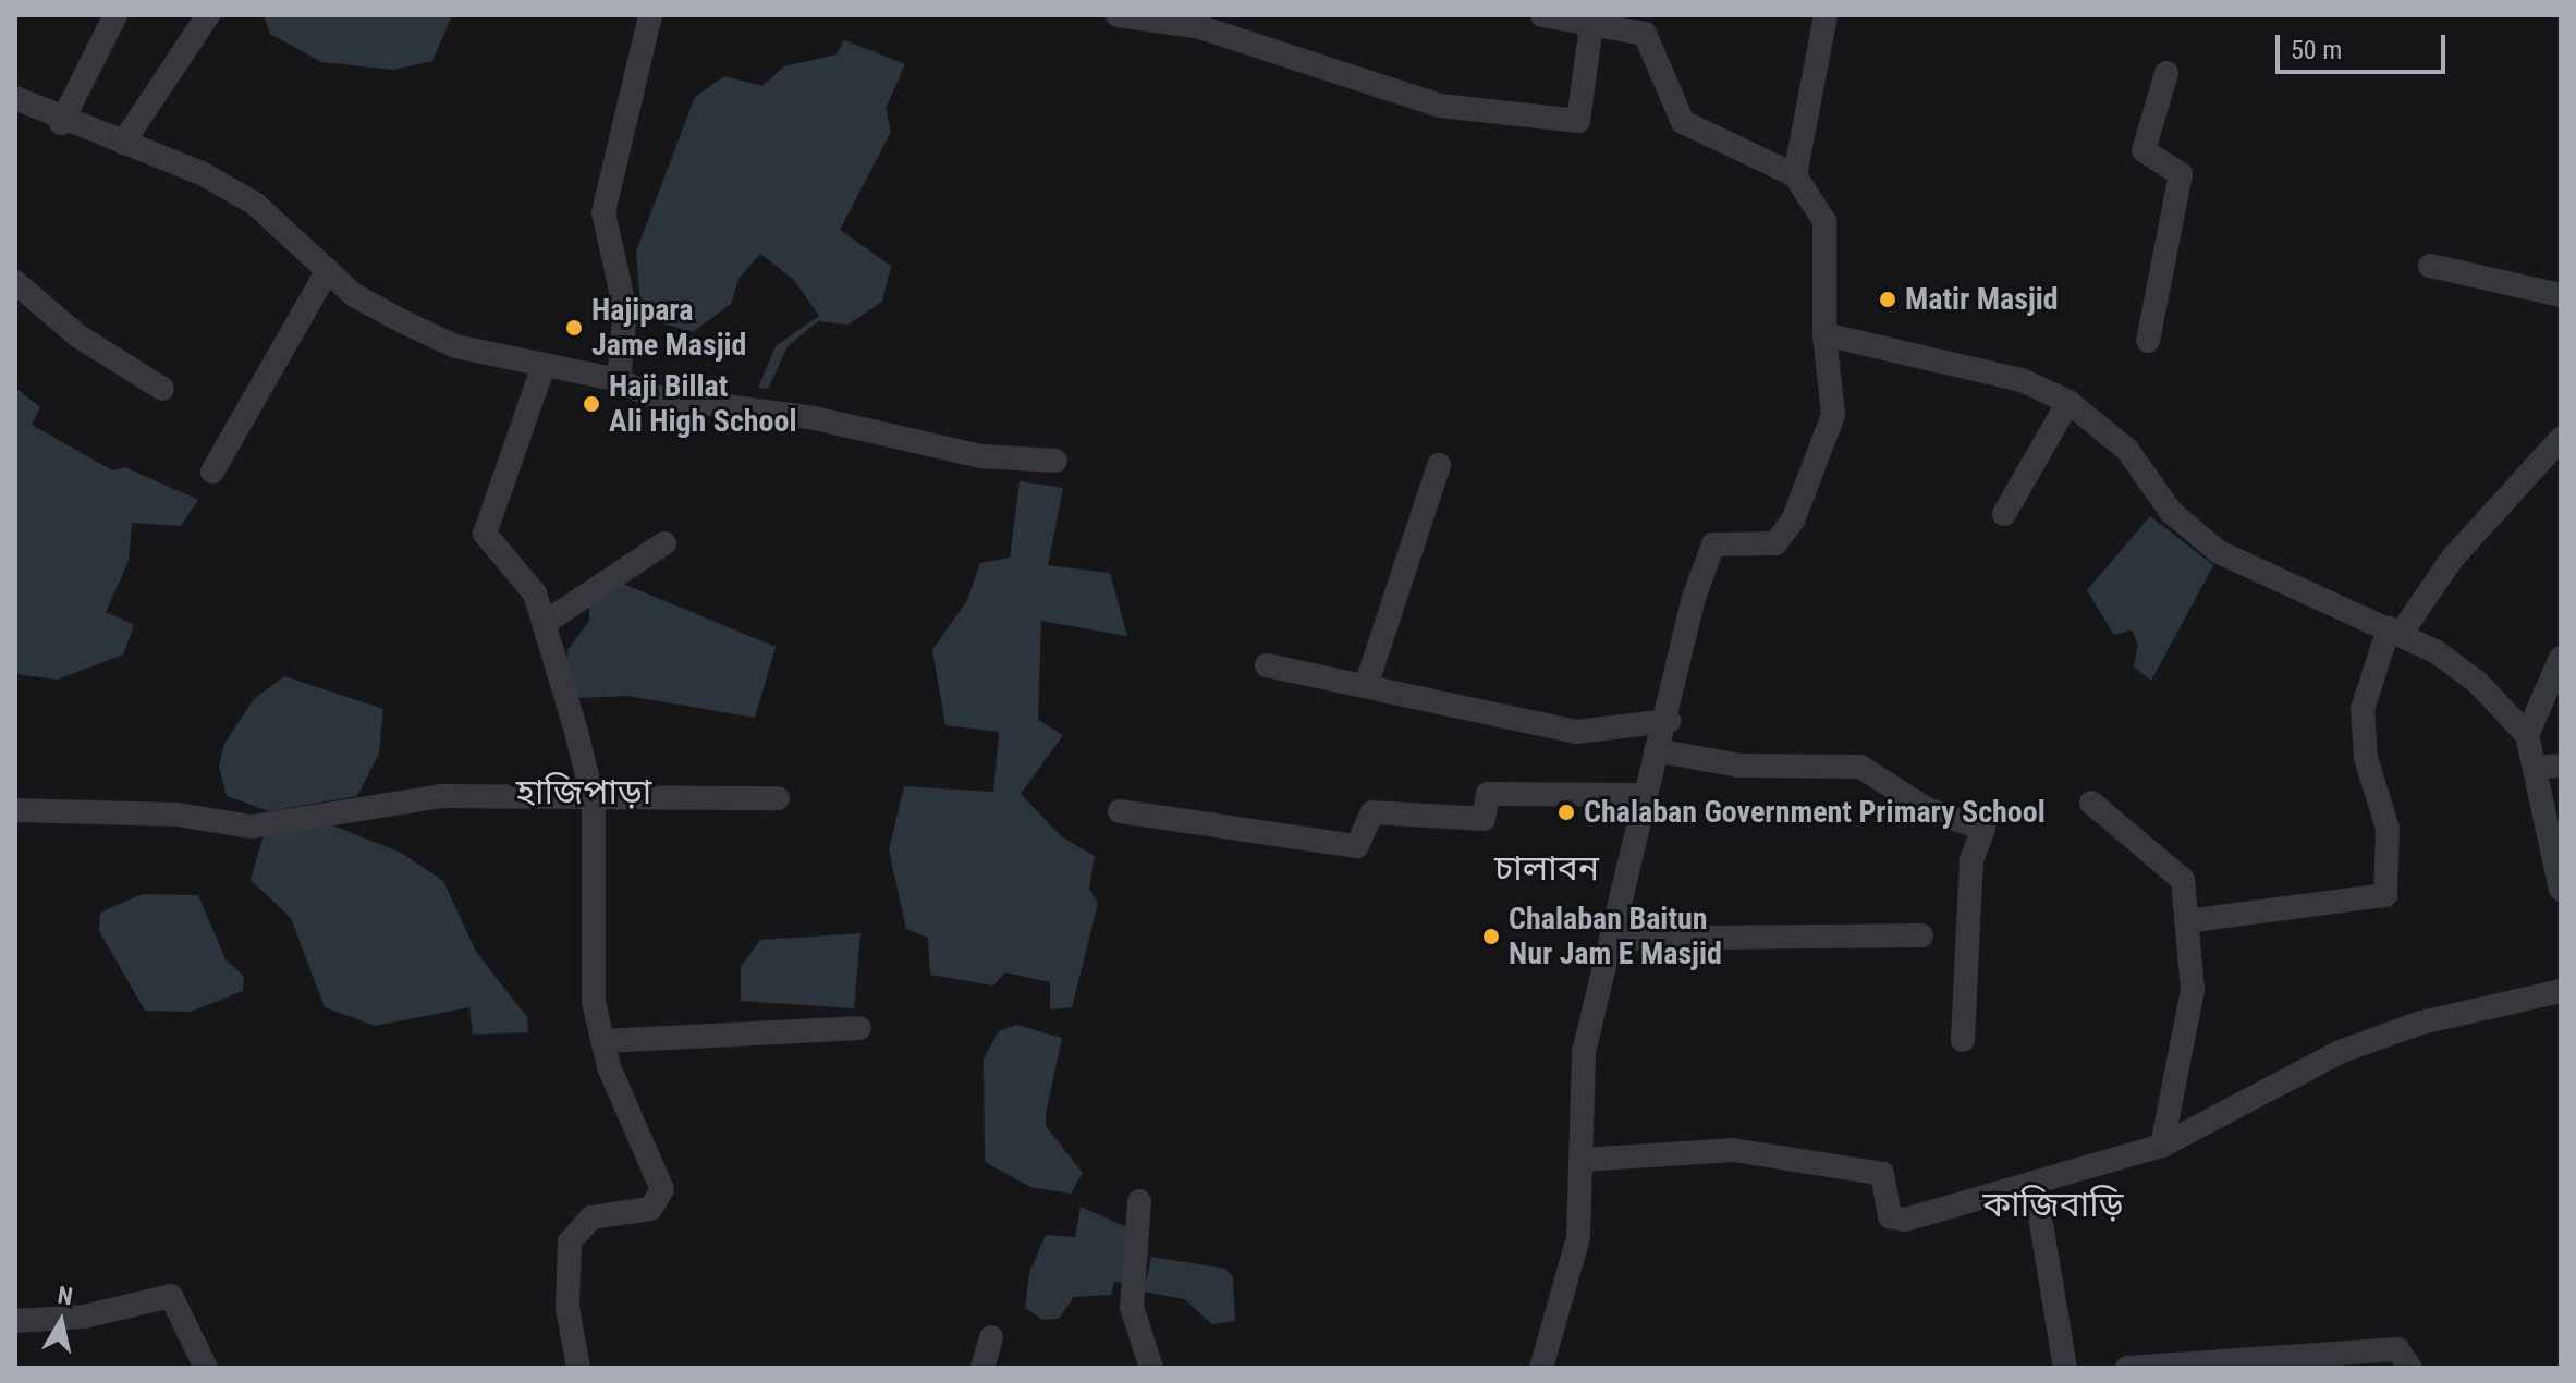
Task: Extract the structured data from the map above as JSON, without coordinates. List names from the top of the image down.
{
  "districts": ["হাজিপাড়া", "চালাবন", "কাজিবাড়ি"],
  "places": [
    "Matir Masjid",
    "Hajipara Jame Masjid",
    "Haji Billat Ali High School",
    "Chalaban Government Primary School",
    "Chalaban Baitun Nur Jam E Masjid"
  ],
  "scale_bar": "50 m",
  "north": "top"
}
